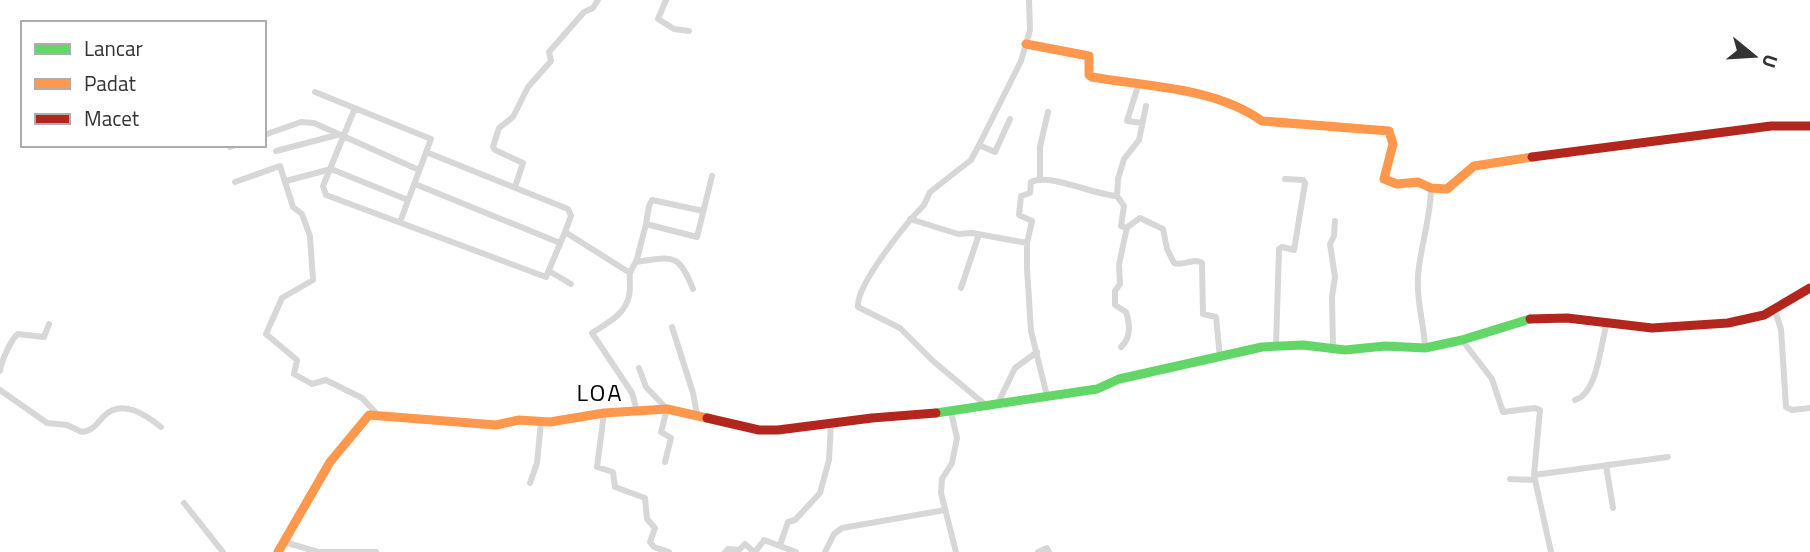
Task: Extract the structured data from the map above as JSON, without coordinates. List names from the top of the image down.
{
  "districts": ["LOA"],
  "legend": ["Lancar", "Padat", "Macet"],
  "north": "right"
}
